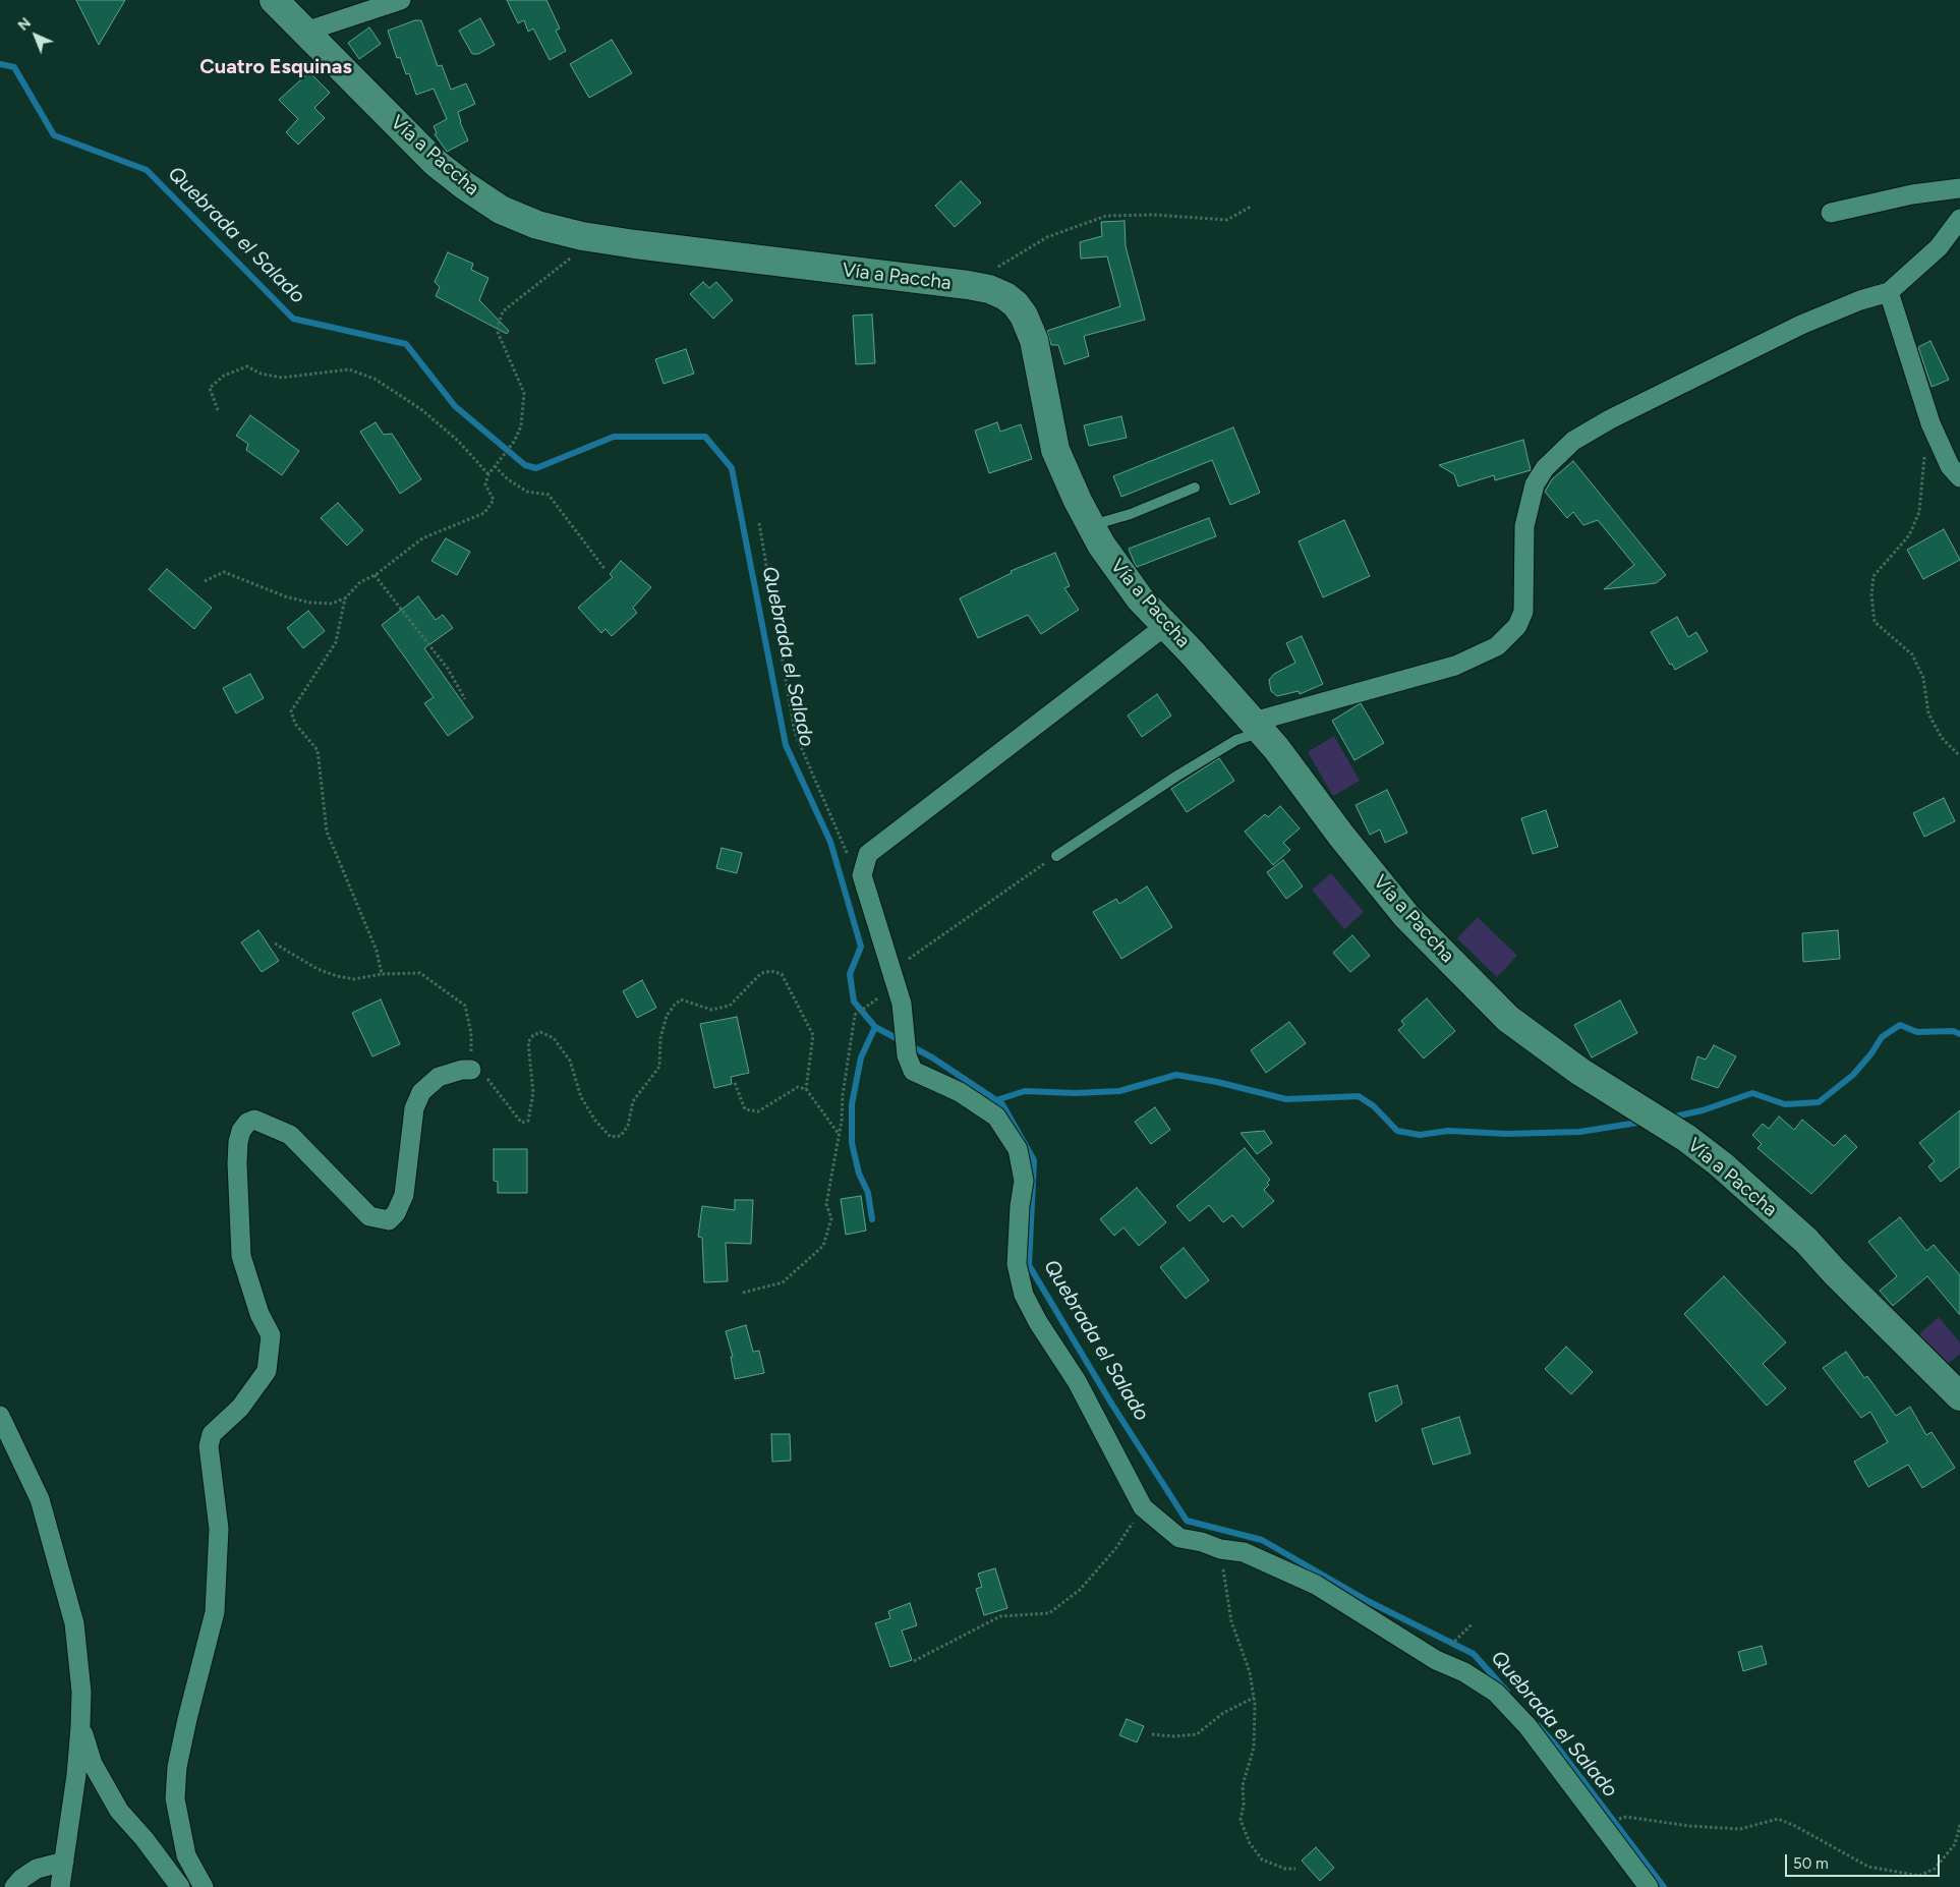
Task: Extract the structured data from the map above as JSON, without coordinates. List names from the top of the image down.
{
  "streets": {
    "main road": ["Vía a Paccha"]
  },
  "districts": ["Cuatro Esquinas"],
  "water": ["Quebrada el Salado"],
  "scale_bar": "50 m",
  "north": "top left"
}
